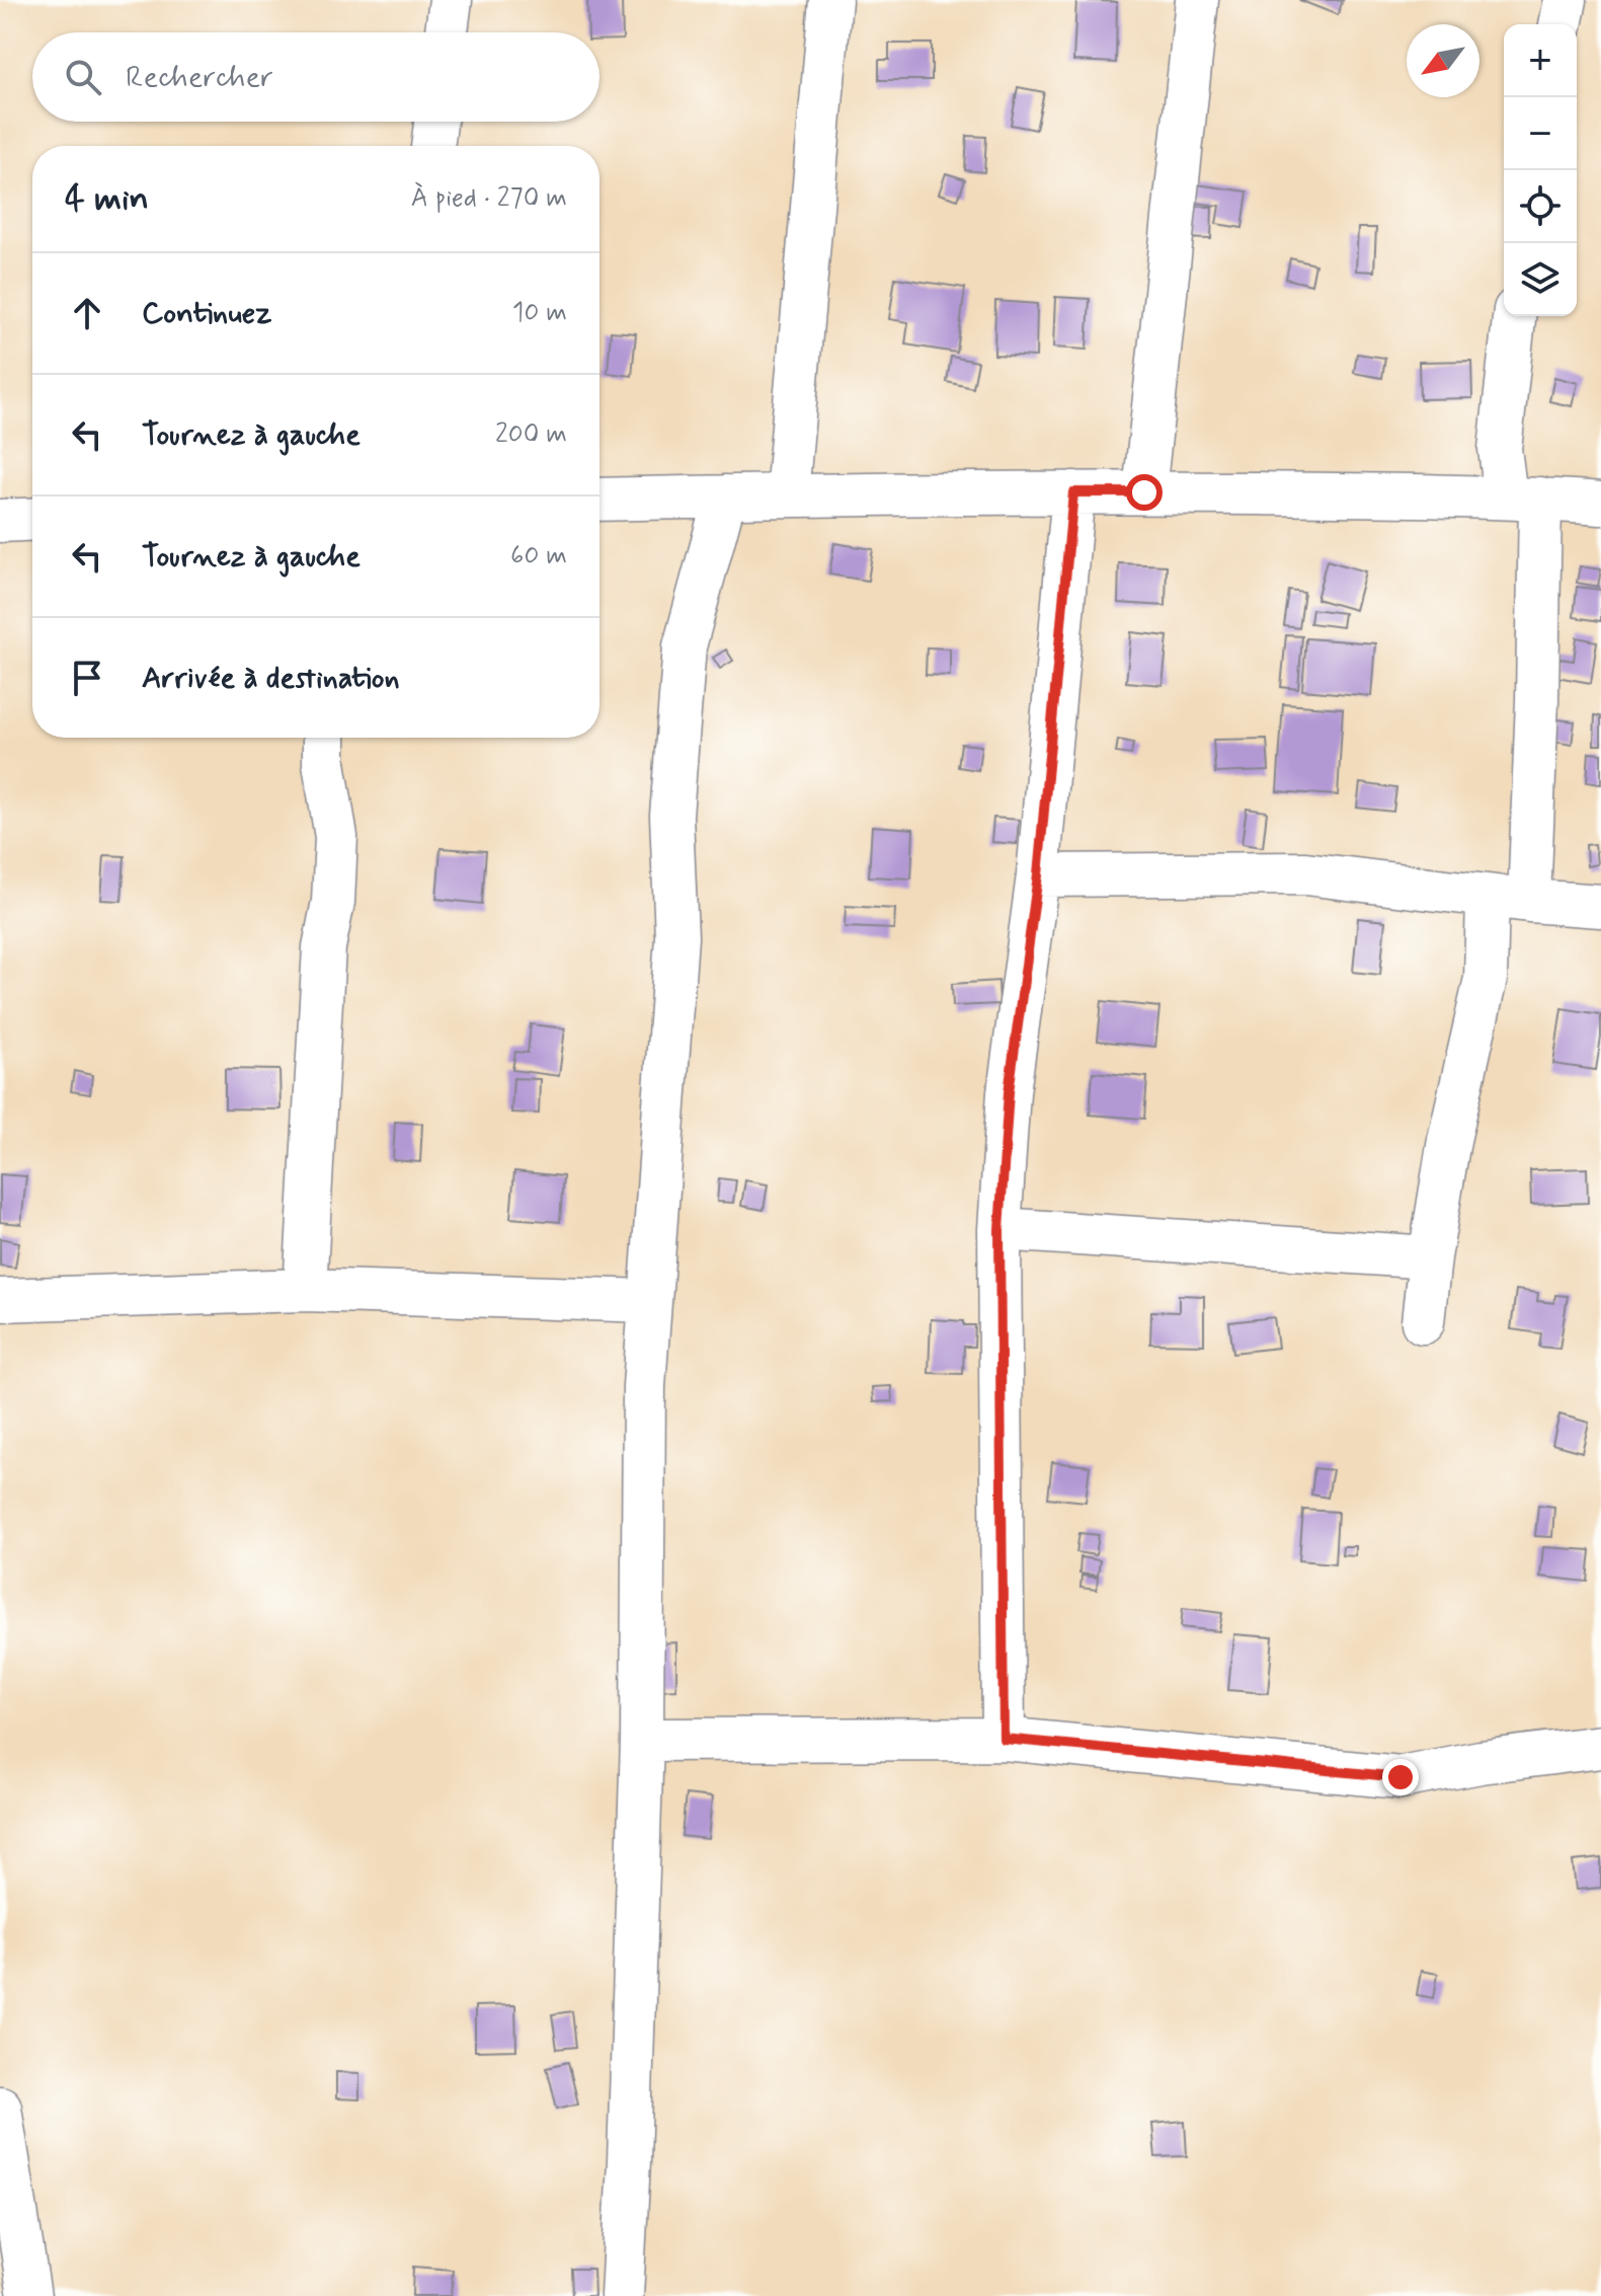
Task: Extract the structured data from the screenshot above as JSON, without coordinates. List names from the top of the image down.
{
  "north": "bottom left",
  "page": {
    "map_buttons": ["+", "−"],
    "search": "Rechercher",
    "heading": ["4 min", "À pied · 270 m"],
    "list": [
      ["Continuez", "10 m"],
      ["Tournez à gauche", "200 m"],
      ["Tournez à gauche", "60 m"],
      "Arrivée à destination"
    ]
  }
}
